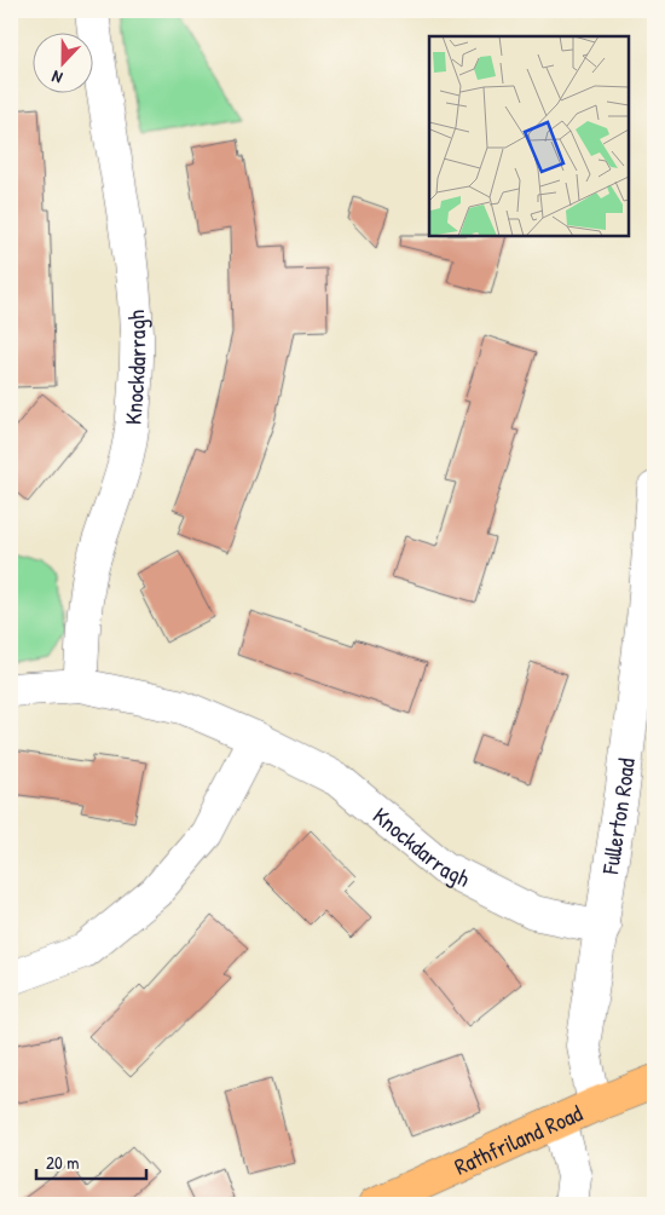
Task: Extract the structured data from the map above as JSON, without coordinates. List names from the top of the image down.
{
  "streets": {
    "main road": ["Rathfriland Road"],
    "street": ["Knockdarragh", "Fullerton Road"]
  },
  "crossings": [
    ["Knockdarragh", "Fullerton Road"],
    ["Fullerton Road", "Rathfriland Road"]
  ],
  "scale_bar": "20 m",
  "north": "bottom"
}
